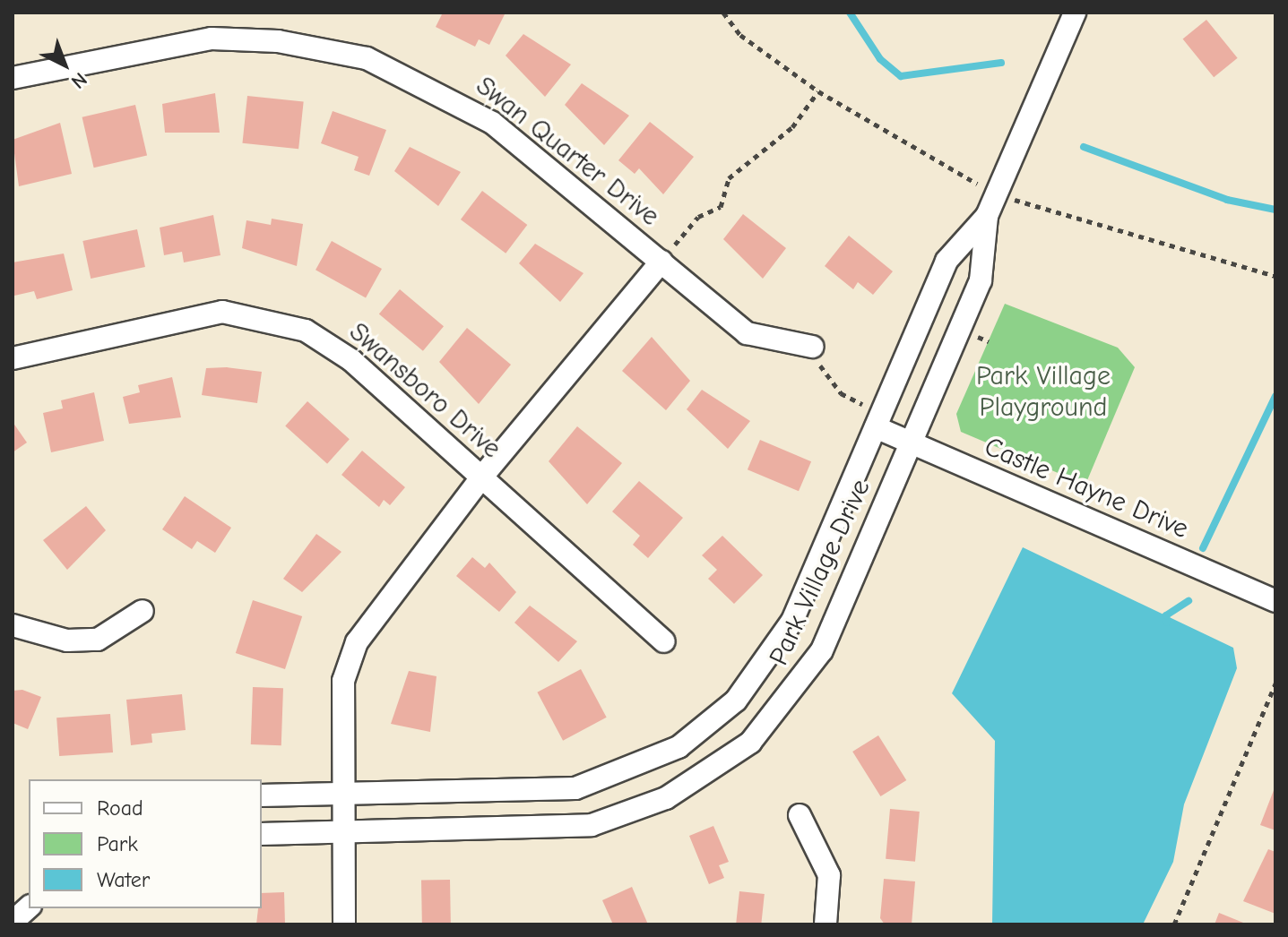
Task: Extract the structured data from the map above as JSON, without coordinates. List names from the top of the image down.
{
  "streets": {
    "street": [
      "Swan Quarter Drive",
      "Swansboro Drive",
      "Castle Hayne Drive",
      "Park Village Drive"
    ]
  },
  "crossings": [
    ["Castle Hayne Drive", "Park Village Drive"]
  ],
  "parks": ["Park Village Playground"],
  "legend": ["Road", "Park", "Water"],
  "north": "bottom right"
}
